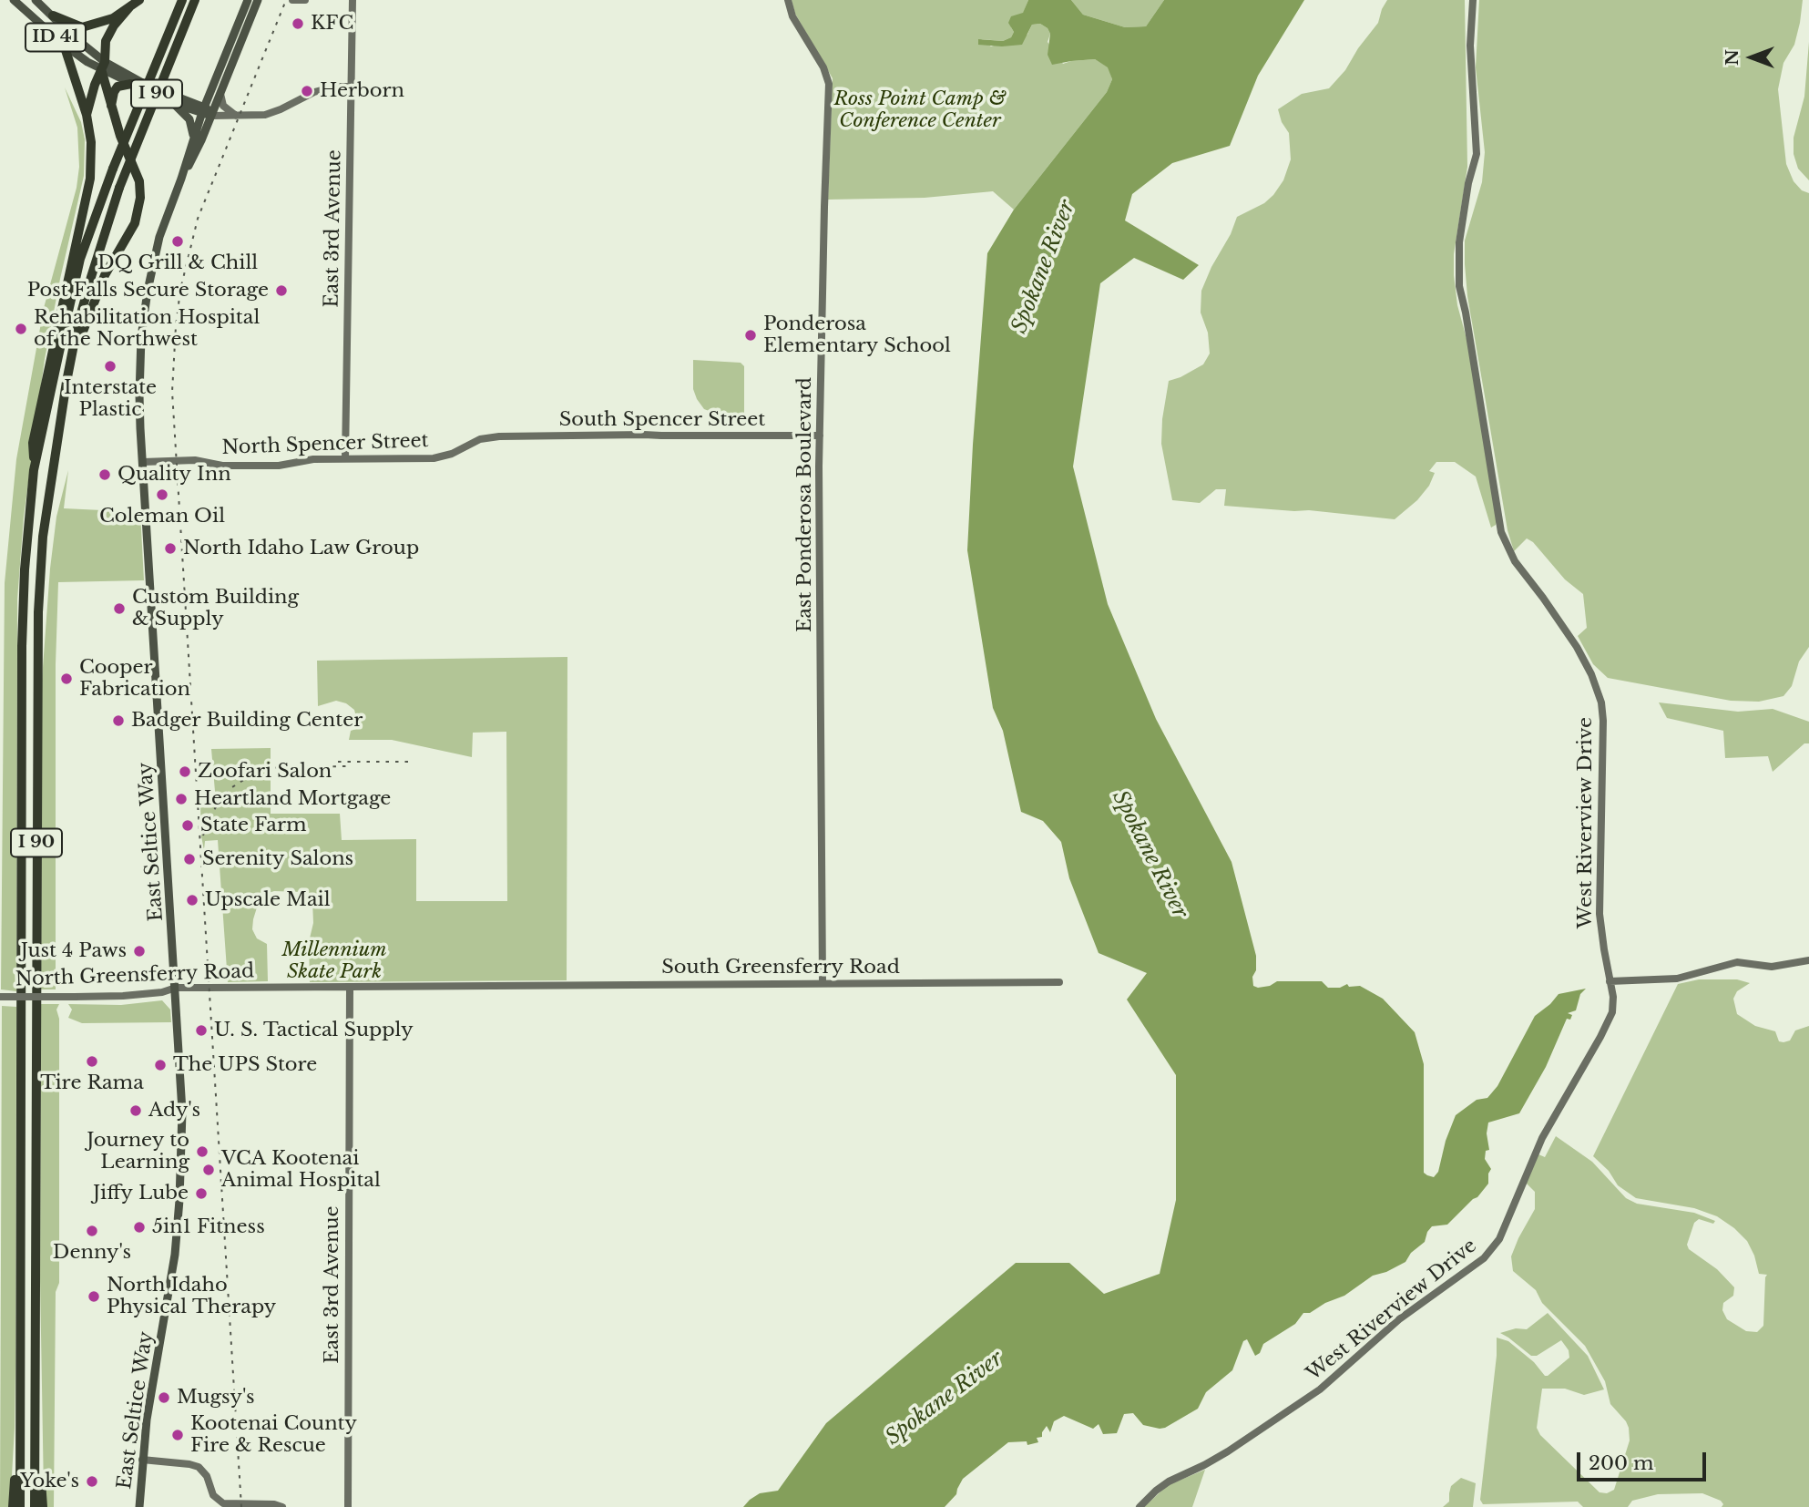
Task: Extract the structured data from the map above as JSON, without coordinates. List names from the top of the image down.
{
  "streets": {
    "highway": ["I 90"],
    "main road": ["ID 41", "East Seltice Way"],
    "street": [
      "East 3rd Avenue",
      "South Spencer Street",
      "North Spencer Street",
      "East Ponderosa Boulevard",
      "West Riverview Drive",
      "South Greensferry Road",
      "North Greensferry Road"
    ]
  },
  "crossings": [
    ["ID 41", "East Seltice Way"],
    ["East 3rd Avenue", "North Spencer Street"],
    ["East 3rd Avenue", "North Greensferry Road"],
    ["South Spencer Street", "North Spencer Street"],
    ["South Spencer Street", "East Ponderosa Boulevard"],
    ["North Spencer Street", "East Seltice Way"],
    ["East Ponderosa Boulevard", "South Greensferry Road"],
    ["East Seltice Way", "North Greensferry Road"],
    ["South Greensferry Road", "North Greensferry Road"]
  ],
  "water": ["Spokane River"],
  "parks": ["Ross Point Camp & Conference Center", "Millennium Skate Park"],
  "places": [
    "KFC",
    "Herborn",
    "DQ Grill & Chill",
    "Post Falls Secure Storage",
    "Rehabilitation Hospital of the Northwest",
    "Ponderosa Elementary School",
    "Interstate Plastic",
    "Quality Inn",
    "Coleman Oil",
    "North Idaho Law Group",
    "Custom Building & Supply",
    "Cooper Fabrication",
    "Badger Building Center",
    "Zoofari Salon",
    "Heartland Mortgage",
    "State Farm",
    "Serenity Salons",
    "Upscale Mail",
    "Just 4 Paws",
    "U. S. Tactical Supply",
    "Tire Rama",
    "The UPS Store",
    "Ady's",
    "Journey to Learning",
    "VCA Kootenai Animal Hospital",
    "Jiffy Lube",
    "5in1 Fitness",
    "Denny's",
    "North Idaho Physical Therapy",
    "Mugsy's",
    "Kootenai County Fire & Rescue",
    "Yoke's"
  ],
  "scale_bar": "200 m",
  "north": "left"
}
